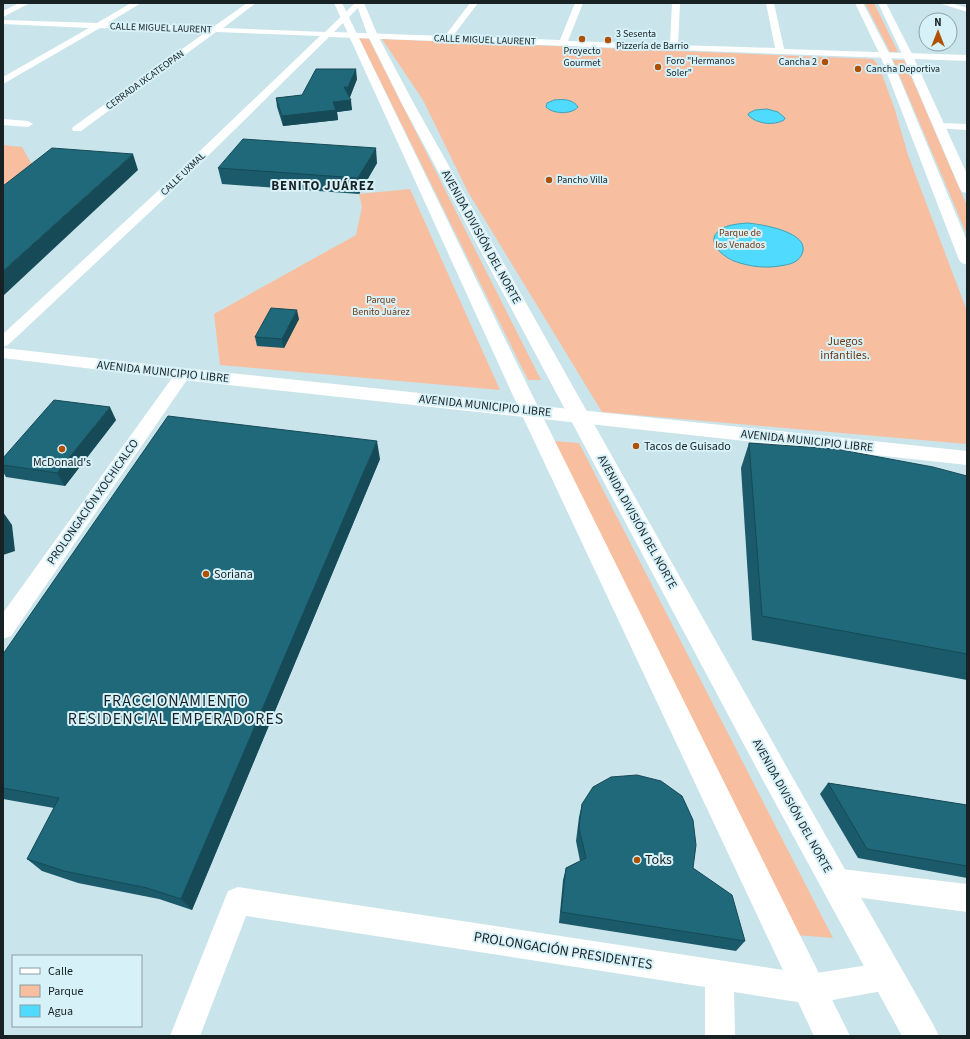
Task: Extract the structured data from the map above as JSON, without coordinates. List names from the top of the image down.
{
  "streets": {
    "main road": ["AVENIDA DIVISIÓN DEL NORTE", "AVENIDA MUNICIPIO LIBRE"],
    "street": [
      "CALLE MIGUEL LAURENT",
      "CERRADA IXCATEOPAN",
      "CALLE UXMAL",
      "PROLONGACIÓN XOCHICALCO",
      "PROLONGACIÓN PRESIDENTES"
    ]
  },
  "crossings": [
    ["CALLE MIGUEL LAURENT", "CERRADA IXCATEOPAN"],
    ["CALLE MIGUEL LAURENT", "CALLE UXMAL"],
    ["CALLE MIGUEL LAURENT", "AVENIDA DIVISIÓN DEL NORTE"],
    ["CALLE UXMAL", "AVENIDA DIVISIÓN DEL NORTE"],
    ["AVENIDA DIVISIÓN DEL NORTE", "AVENIDA MUNICIPIO LIBRE"],
    ["AVENIDA DIVISIÓN DEL NORTE", "PROLONGACIÓN PRESIDENTES"],
    ["AVENIDA MUNICIPIO LIBRE", "PROLONGACIÓN XOCHICALCO"]
  ],
  "districts": ["BENITO JUÁREZ", "FRACCIONAMIENTO RESIDENCIAL EMPERADORES"],
  "parks": ["Parque de los Venados", "Parque Benito Juárez", "Juegos infantiles."],
  "places": [
    "Proyecto Gourmet",
    "3 Sesenta Pizzería de Barrio",
    "Cancha 2",
    "Foro \"Hermanos Soler\"",
    "Cancha Deportiva",
    "Pancho Villa",
    "Tacos de Guisado",
    "McDonald's",
    "Soriana",
    "Toks"
  ],
  "legend": ["Calle", "Parque", "Agua"],
  "north": "top"
}
